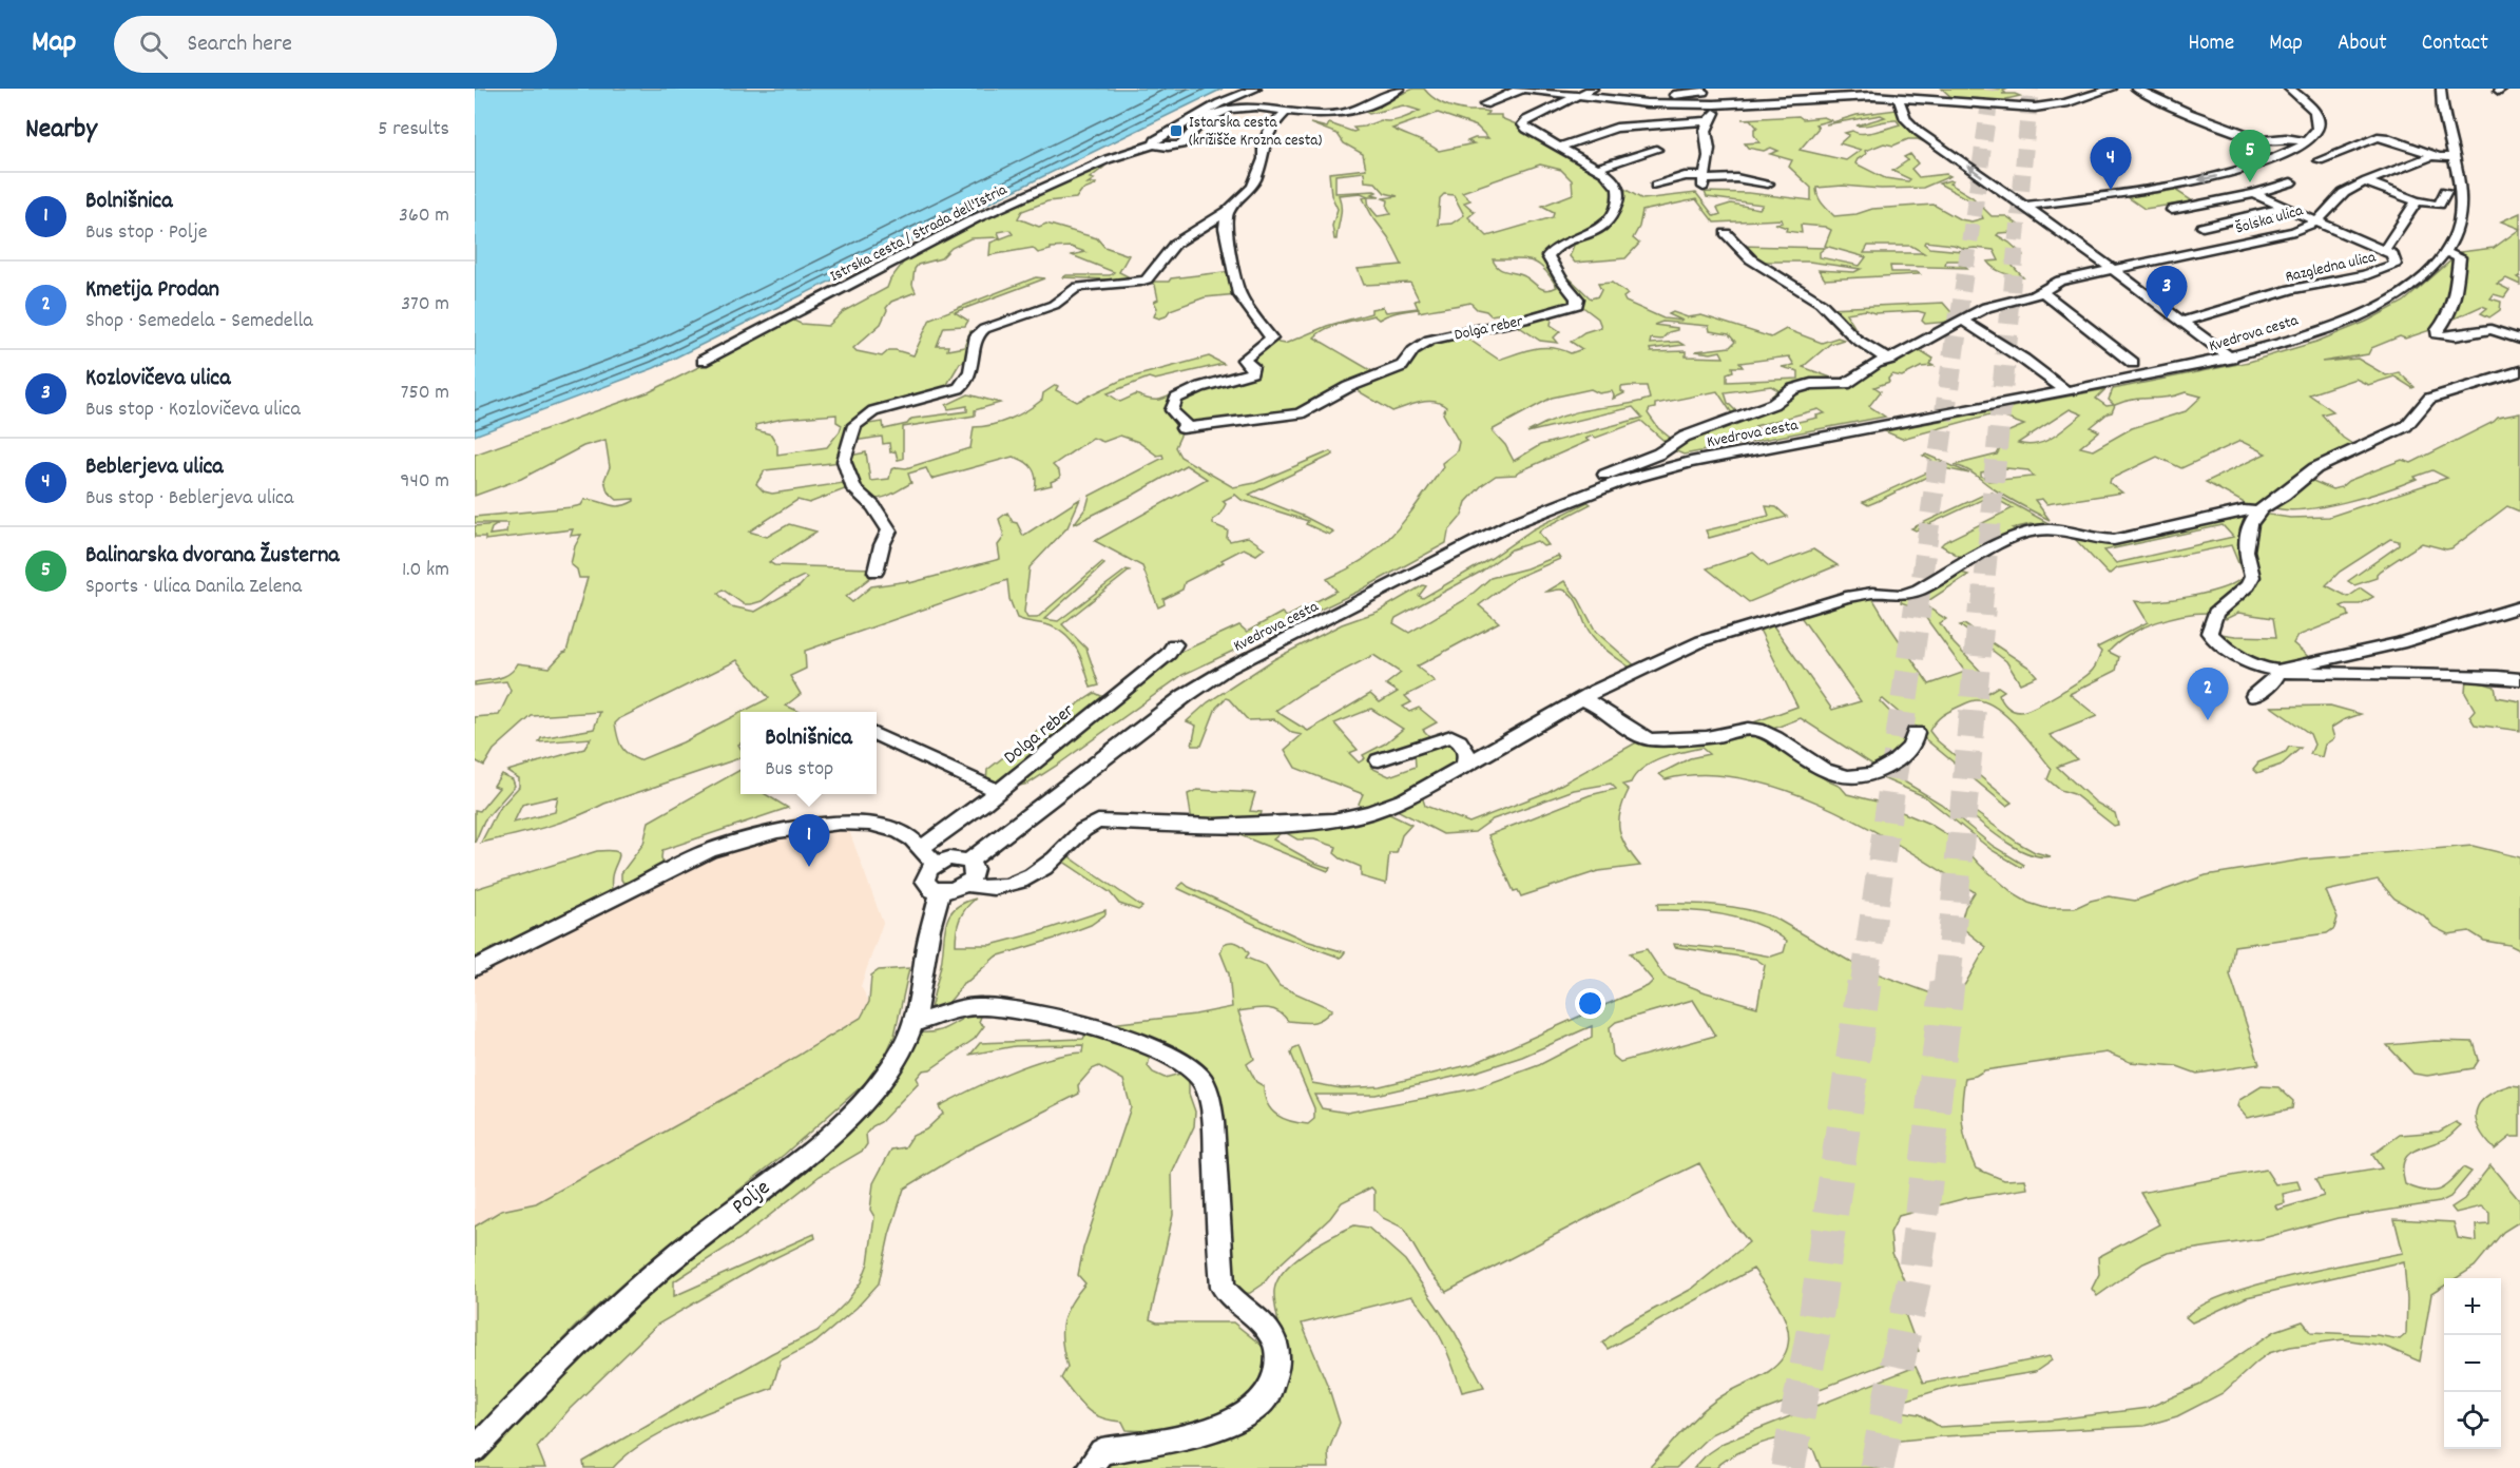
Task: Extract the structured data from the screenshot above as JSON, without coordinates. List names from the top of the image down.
{
  "streets": {
    "street": [
      "Šolska ulica",
      "Istrska cesta / Strada dell'Istria",
      "Razgledna ulica",
      "Dolga reber",
      "Kvedrova cesta",
      "Polje"
    ]
  },
  "crossings": [
    ["Šolska ulica", "Razgledna ulica"],
    ["Šolska ulica", "Kvedrova cesta"],
    ["Kvedrova cesta", "Polje"]
  ],
  "places": {
    "transit": ["Istarska cesta (križišče Krozna cesta)"]
  },
  "page": {
    "header": "Map",
    "search": "Search here",
    "nav": [
      "Home",
      "Map",
      "About",
      "Contact"
    ],
    "heading": ["Nearby", "5 results"],
    "pins": [
      "5",
      "4",
      "3",
      "2",
      "1"
    ],
    "list": [
      {
        "mark": "1",
        "name": "Bolnišnica",
        "note": "Bus stop · Polje",
        "value": "360 m"
      },
      {
        "mark": "2",
        "name": "Kmetija Prodan",
        "note": "Shop · Semedela - Semedella",
        "value": "370 m"
      },
      {
        "mark": "3",
        "name": "Kozlovičeva ulica",
        "note": "Bus stop · Kozlovičeva ulica",
        "value": "750 m"
      },
      {
        "mark": "4",
        "name": "Beblerjeva ulica",
        "note": "Bus stop · Beblerjeva ulica",
        "value": "940 m"
      },
      {
        "mark": "5",
        "name": "Balinarska dvorana Žusterna",
        "note": "Sports · Ulica Danila Zelena",
        "value": "1.0 km"
      }
    ],
    "popup": ["Bolnišnica", "Bus stop"],
    "map_buttons": ["+", "−"]
  }
}
